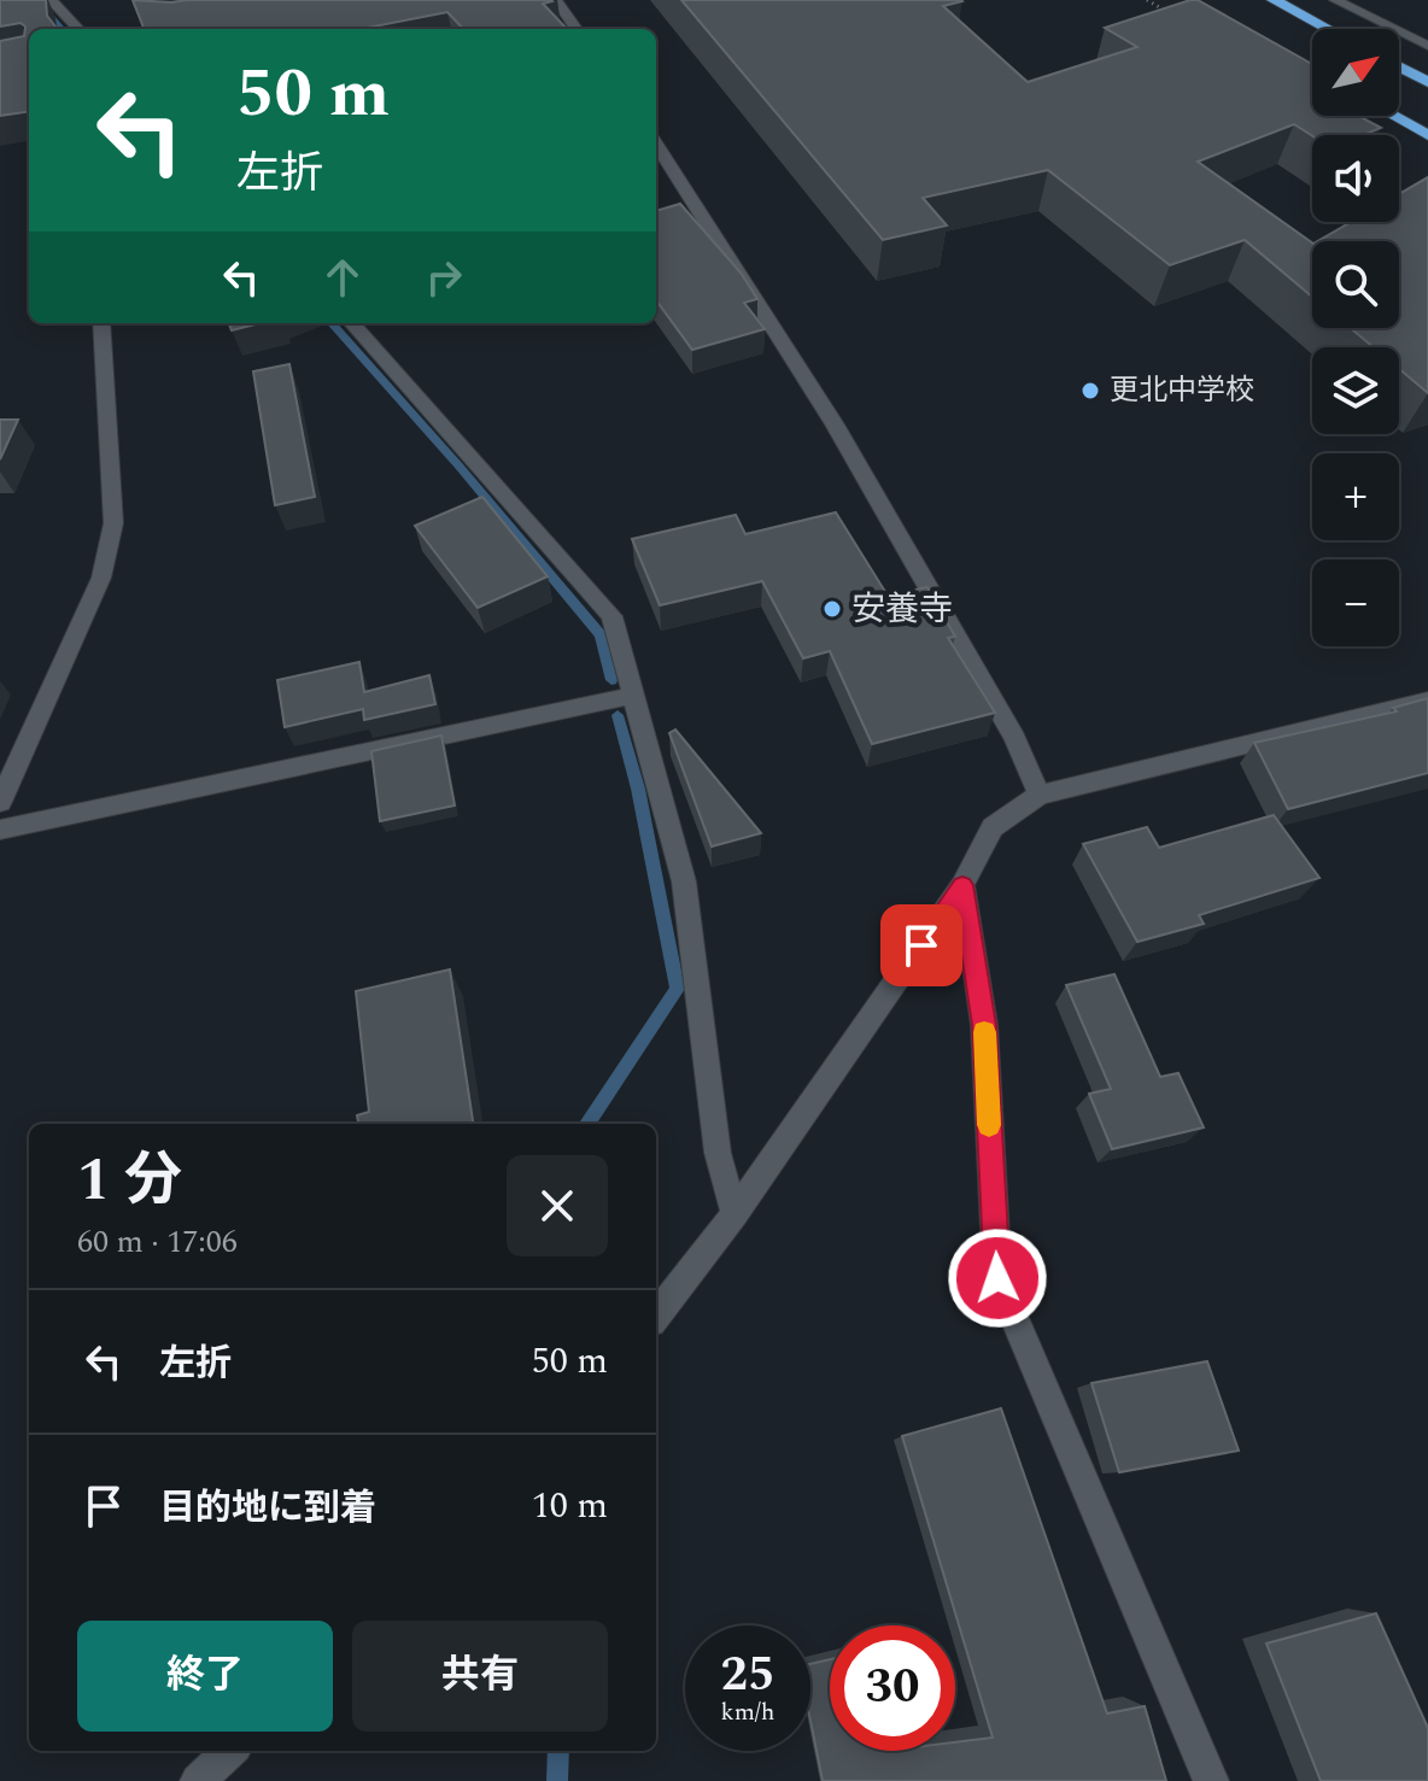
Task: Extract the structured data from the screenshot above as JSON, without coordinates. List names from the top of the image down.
{
  "places": ["更北中学校", "安養寺"],
  "north": "top right",
  "page": {
    "map_buttons": ["+", "−"],
    "turn": ["50 m", "左折"],
    "heading": ["1 分", "60 m · 17:06"],
    "list": [
      {
        "name": "左折",
        "value": "50 m"
      },
      {
        "name": "目的地に到着",
        "value": "10 m"
      }
    ],
    "buttons": ["終了", "共有"],
    "speed": "25 km/h",
    "limit": "30"
  }
}
